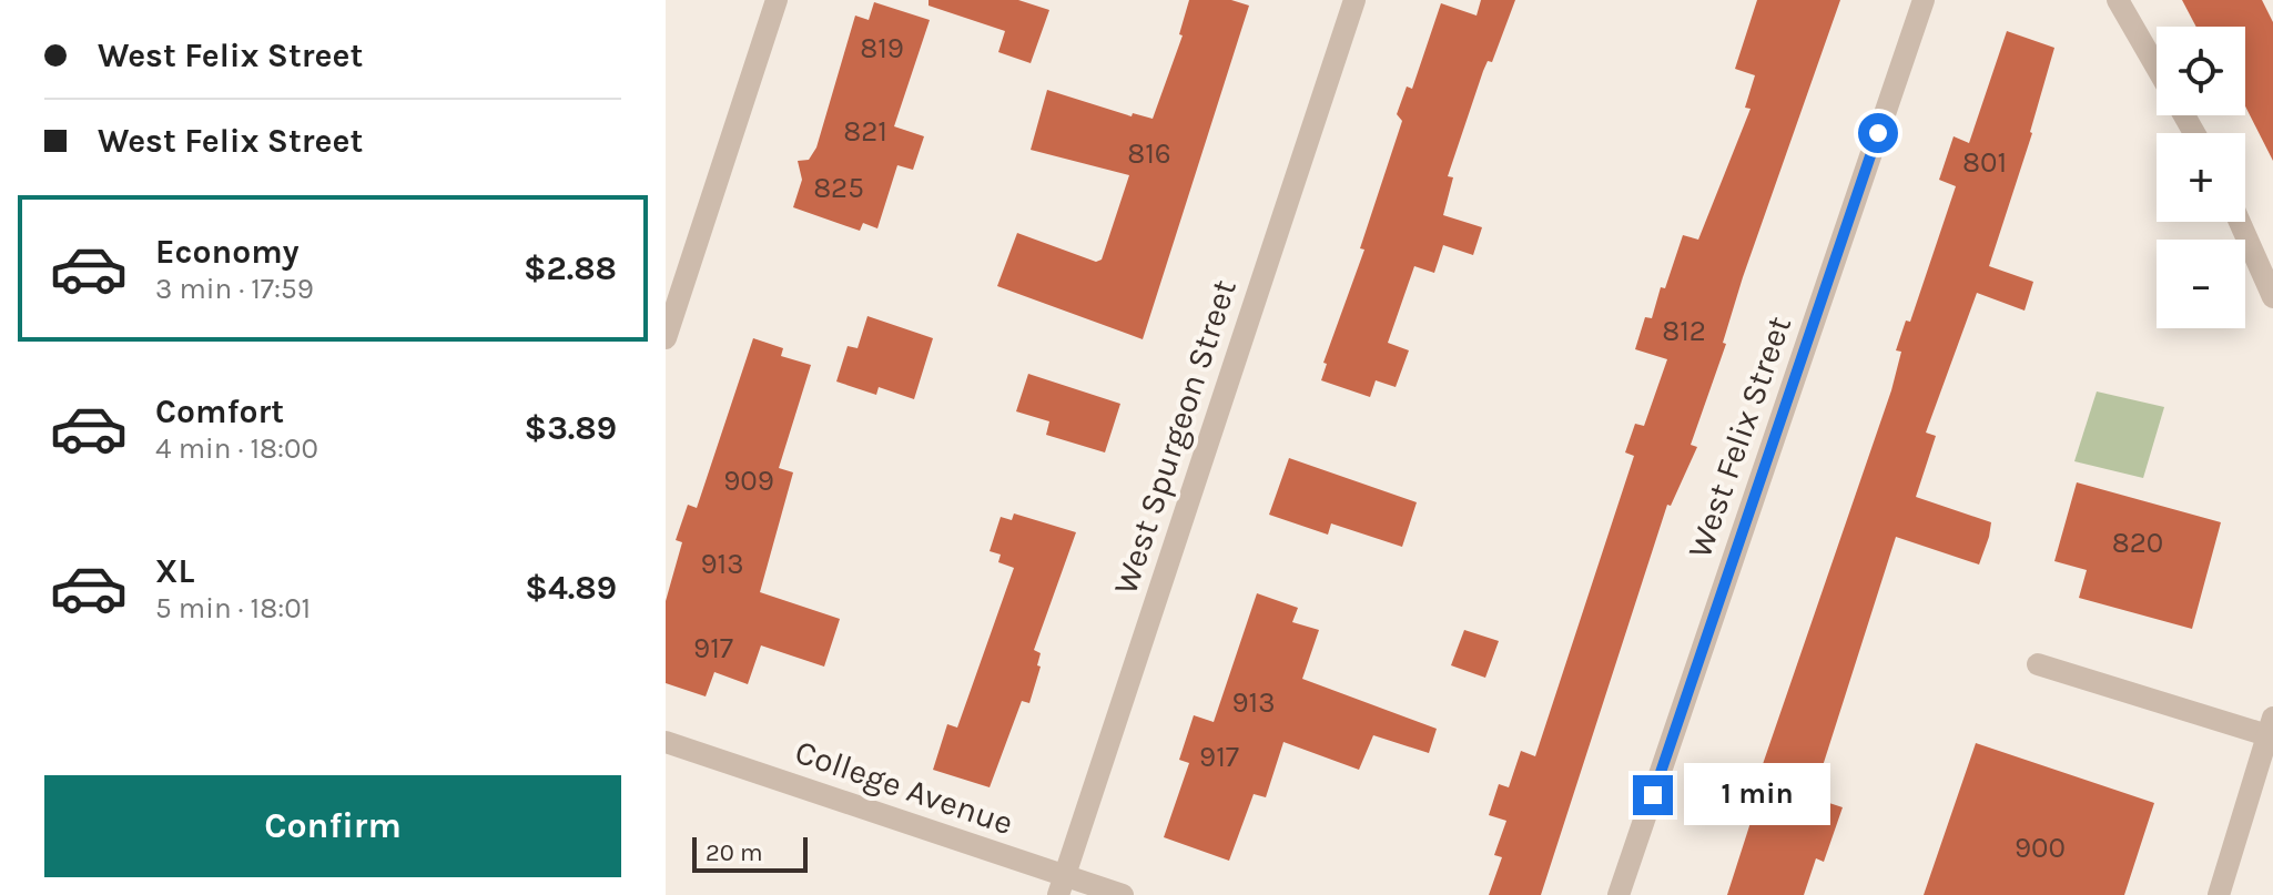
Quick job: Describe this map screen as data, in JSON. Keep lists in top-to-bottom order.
{
  "streets": {
    "street": ["West Spurgeon Street", "West Felix Street", "College Avenue"]
  },
  "crossings": [
    ["West Spurgeon Street", "College Avenue"]
  ],
  "house_numbers": [
    "819",
    "821",
    "816",
    "801",
    "825",
    "812",
    "909",
    "820",
    "913",
    "917",
    "913",
    "917",
    "900"
  ],
  "scale_bar": "20 m",
  "page": {
    "banner": ["West Felix Street", "West Felix Street"],
    "map_buttons": ["+", "−"],
    "list": [
      {
        "name": "Economy",
        "note": "3 min · 17:59",
        "value": "$2.88"
      },
      {
        "name": "Comfort",
        "note": "4 min · 18:00",
        "value": "$3.89"
      },
      {
        "name": "XL",
        "note": "5 min · 18:01",
        "value": "$4.89"
      }
    ],
    "buttons": "Confirm",
    "bubble": "1 min",
    "scale": "20 m"
  }
}
